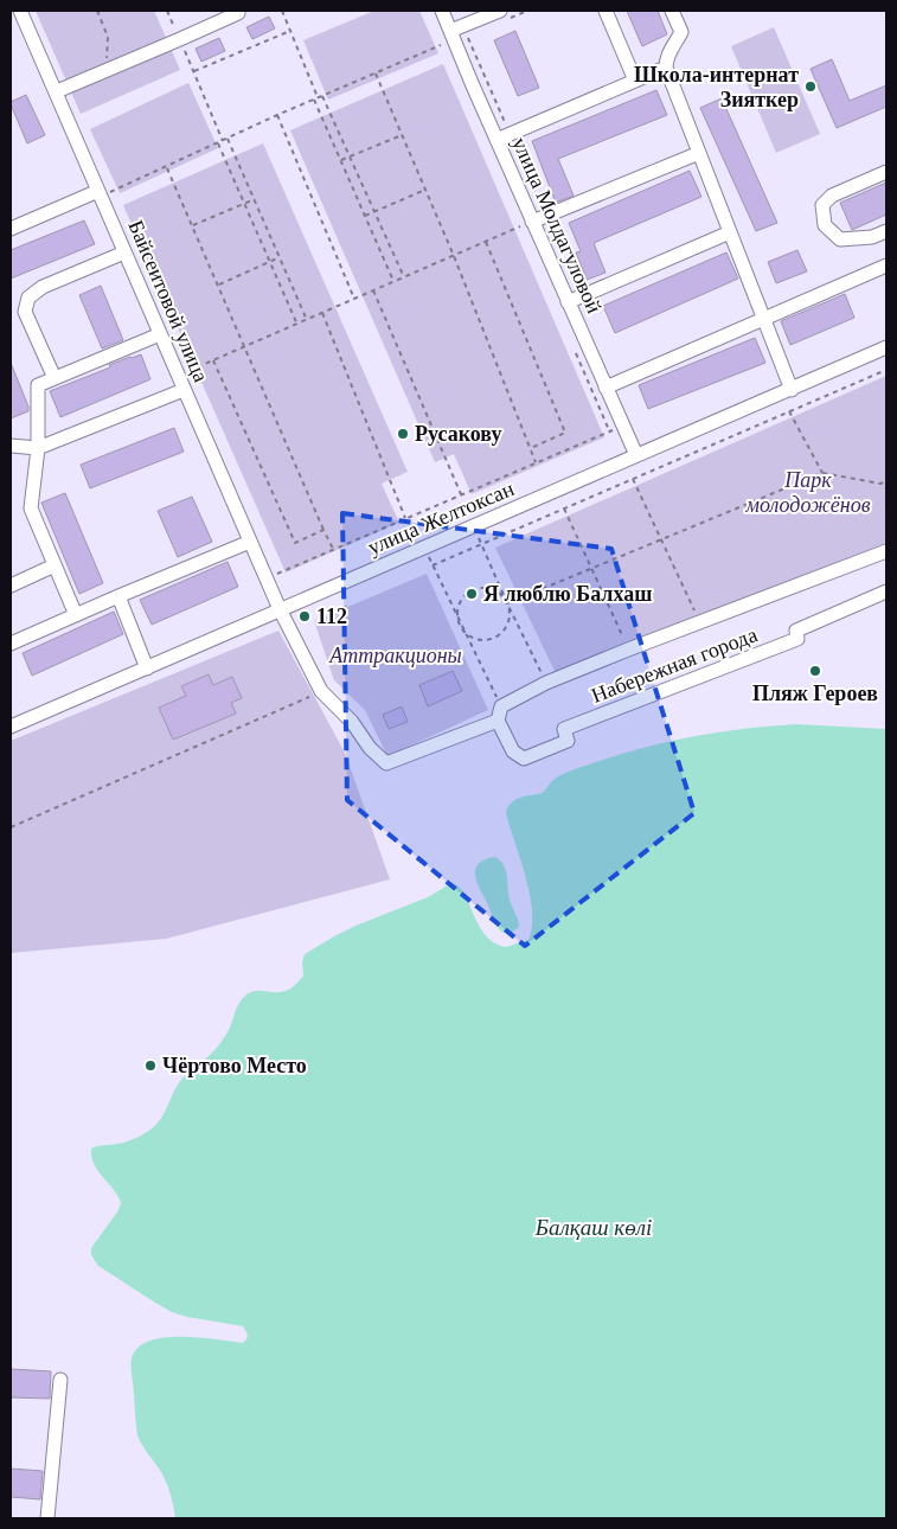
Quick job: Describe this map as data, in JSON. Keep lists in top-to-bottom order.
{
  "streets": {
    "street": [
      "улица Молдагуловой",
      "Байсеитовой улица",
      "улица Желтоксан",
      "Набережная города"
    ]
  },
  "crossings": [
    ["улица Молдагуловой", "улица Желтоксан"],
    ["Байсеитовой улица", "улица Желтоксан"],
    ["Байсеитовой улица", "Набережная города"]
  ],
  "water": ["Балқаш көлі"],
  "parks": ["Парк молодожёнов", "Аттракционы"],
  "places": [
    "Школа-интернат Зияткер",
    "Русакову",
    "Я люблю Балхаш",
    "112",
    "Пляж Героев",
    "Чёртово Место"
  ]
}
